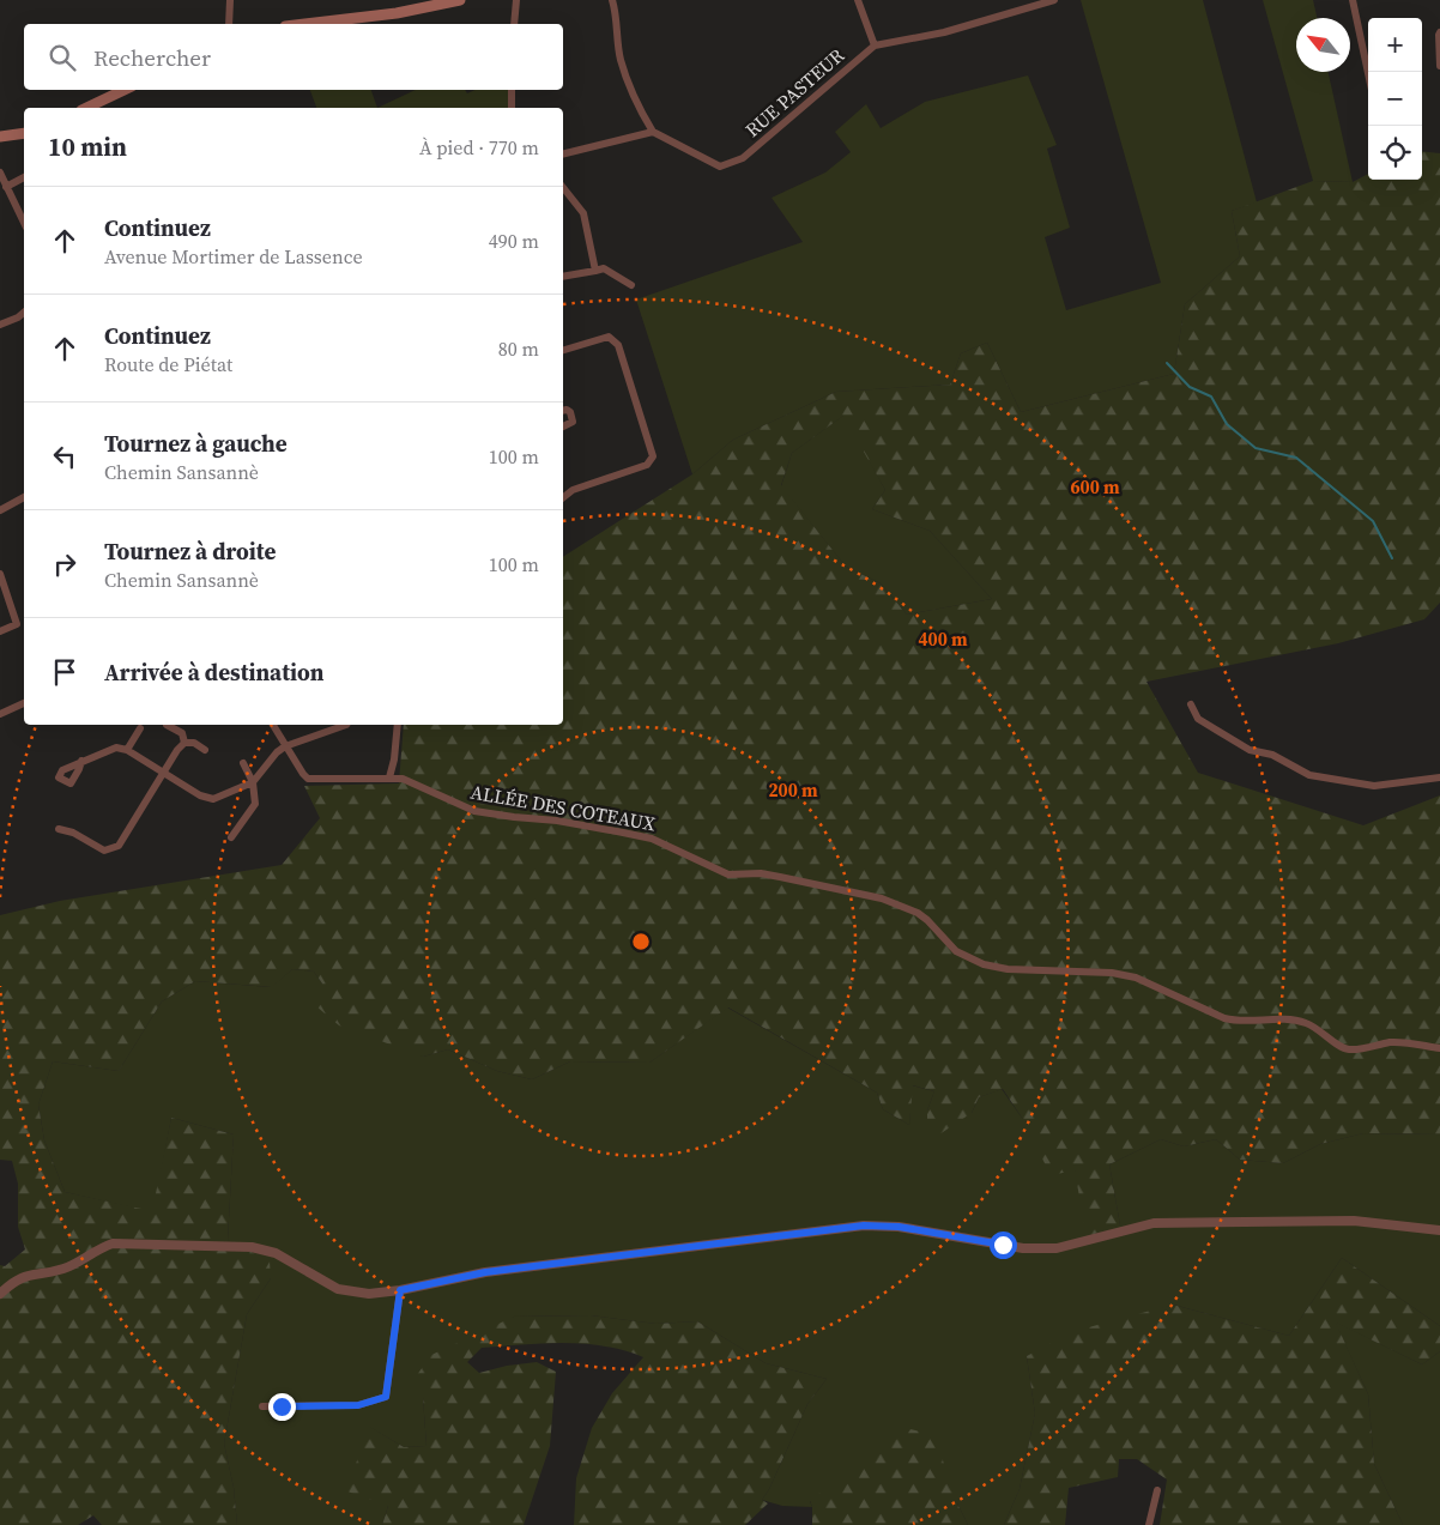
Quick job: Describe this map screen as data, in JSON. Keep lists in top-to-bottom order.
{
  "streets": {
    "street": ["RUE PASTEUR", "ALLÉE DES COTEAUX"]
  },
  "north": "top left",
  "page": {
    "map_buttons": ["+", "−"],
    "search": "Rechercher",
    "heading": ["10 min", "À pied · 770 m"],
    "list": [
      ["Continuez", "Avenue Mortimer de Lassence", "490 m"],
      ["Continuez", "Route de Piétat", "80 m"],
      ["Tournez à gauche", "Chemin Sansannè", "100 m"],
      ["Tournez à droite", "Chemin Sansannè", "100 m"],
      "Arrivée à destination"
    ]
  },
  "rings": ["600 m", "400 m", "200 m"]
}
